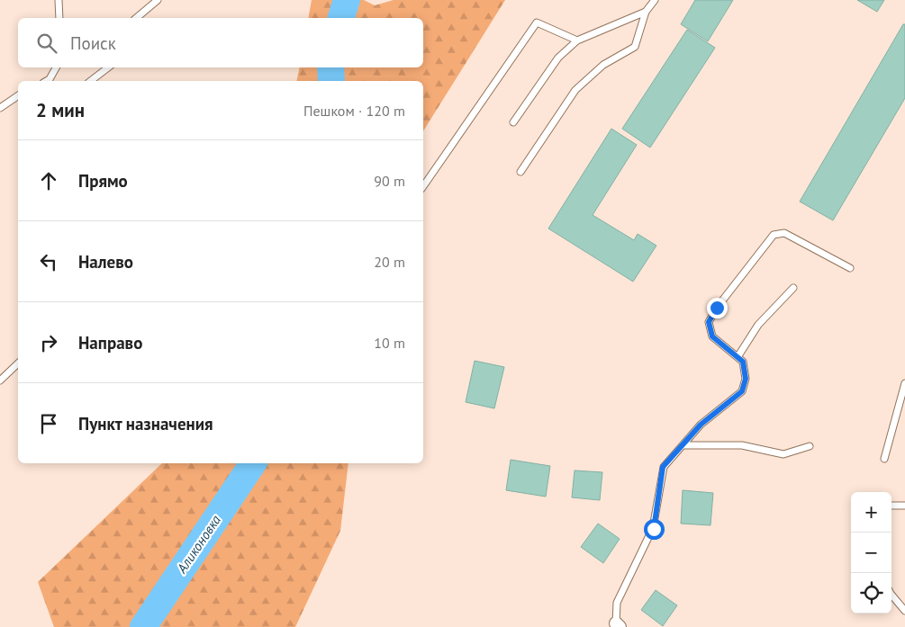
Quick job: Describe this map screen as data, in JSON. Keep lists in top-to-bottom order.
{
  "water": ["Аликоновка"],
  "page": {
    "search": "Поиск",
    "heading": ["2 мин", "Пешком · 120 m"],
    "list": [
      ["Прямо", "90 m"],
      ["Налево", "20 m"],
      ["Направо", "10 m"],
      "Пункт назначения"
    ],
    "map_buttons": ["+", "−"]
  }
}
